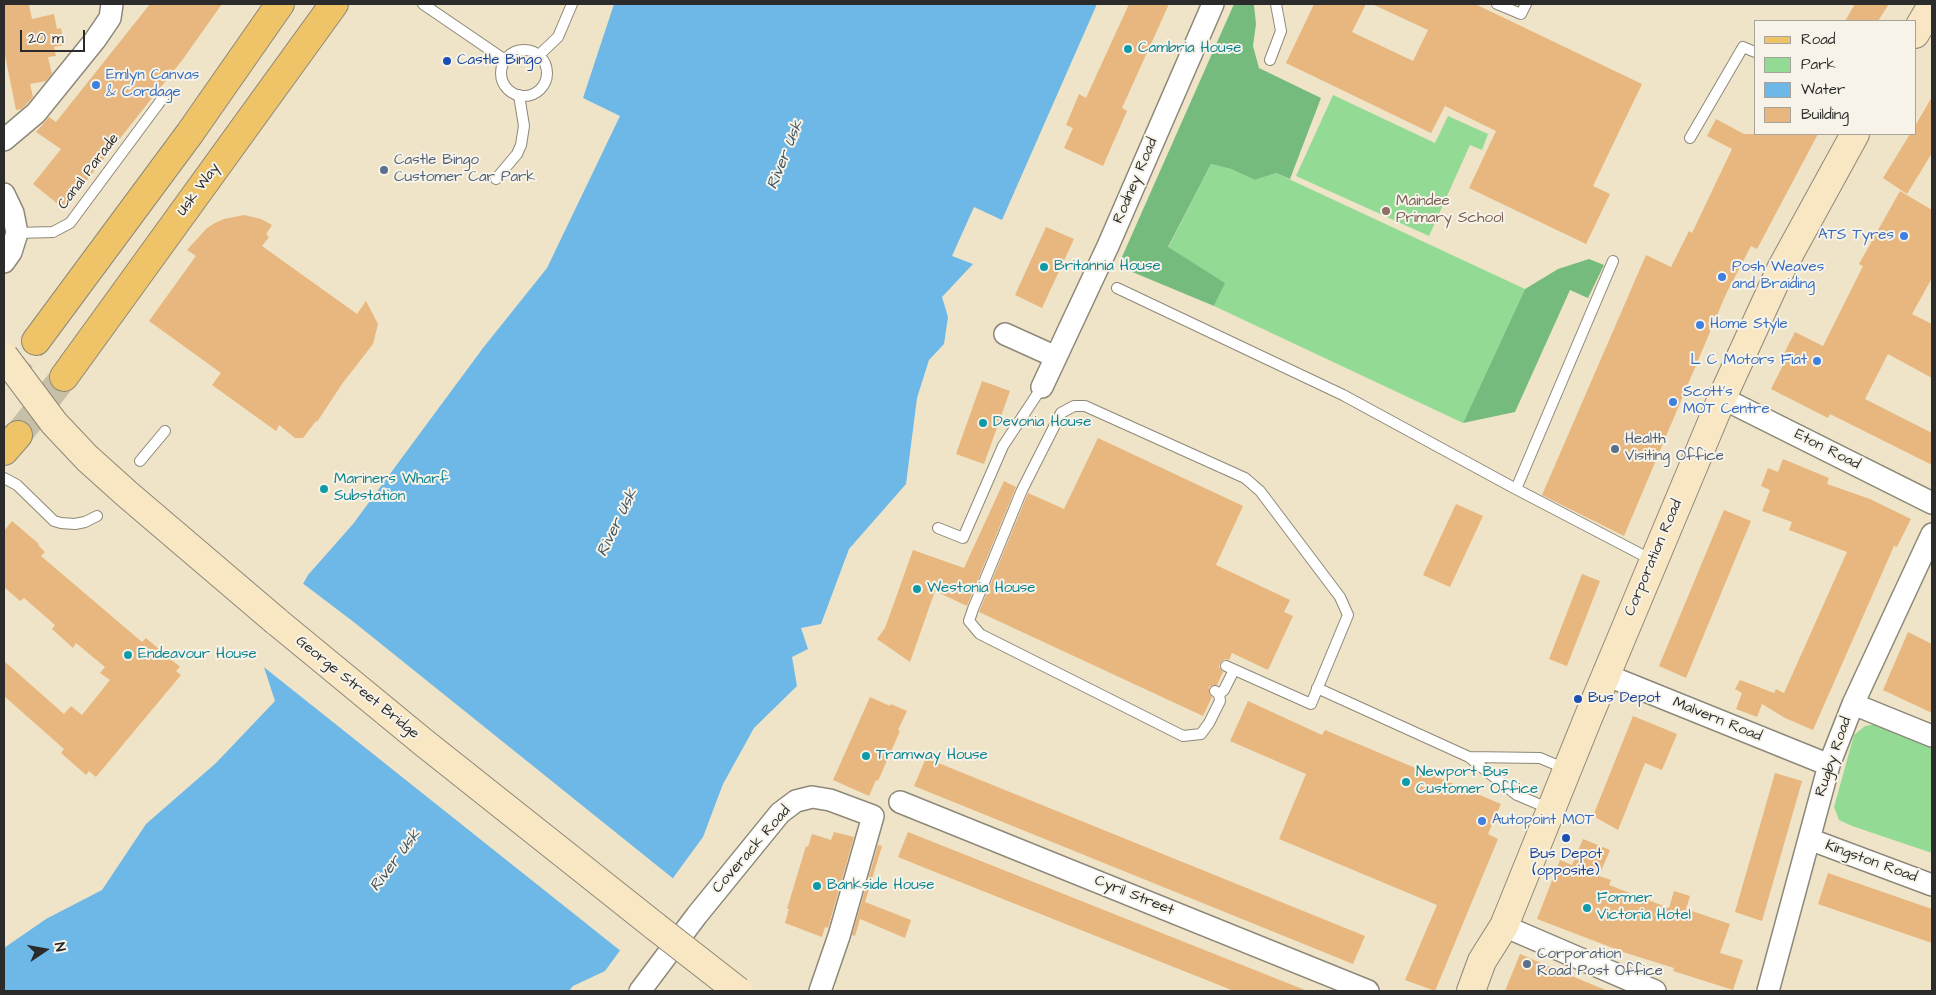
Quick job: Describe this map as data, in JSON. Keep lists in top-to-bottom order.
{
  "streets": {
    "main road": ["Usk Way"],
    "street": [
      "Rodney Road",
      "Eton Road",
      "Corporation Road",
      "George Street Bridge",
      "Malvern Road",
      "Rugby Road",
      "Coverack Road",
      "Kingston Road",
      "Cyril Street"
    ],
    "lane": ["Canal Parade"]
  },
  "crossings": [
    ["Eton Road", "Corporation Road"],
    ["Corporation Road", "Malvern Road"],
    ["Malvern Road", "Rugby Road"],
    ["Rugby Road", "Kingston Road"]
  ],
  "water": ["River Usk"],
  "places": [
    "Cambria House",
    "Castle Bingo",
    "Emlyn Canvas & Cordage",
    "Castle Bingo Customer Car Park",
    "Maindee Primary School",
    "ATS Tyres",
    "Britannia House",
    "Posh Weaves and Braiding",
    "Home Style",
    "L C Motors Fiat",
    "Scott's MOT Centre",
    "Devonia House",
    "Health Visiting Office",
    "Mariners Wharf Substation",
    "Westonia House",
    "Endeavour House",
    "Bus Depot",
    "Tramway House",
    "Newport Bus Customer Office",
    "Autopoint MOT",
    "Bus Depot (opposite)",
    "Bankside House",
    "Former Victoria Hotel",
    "Corporation Road Post Office"
  ],
  "legend": [
    "Road",
    "Park",
    "Water",
    "Building"
  ],
  "scale_bar": "20 m",
  "north": "right"
}
